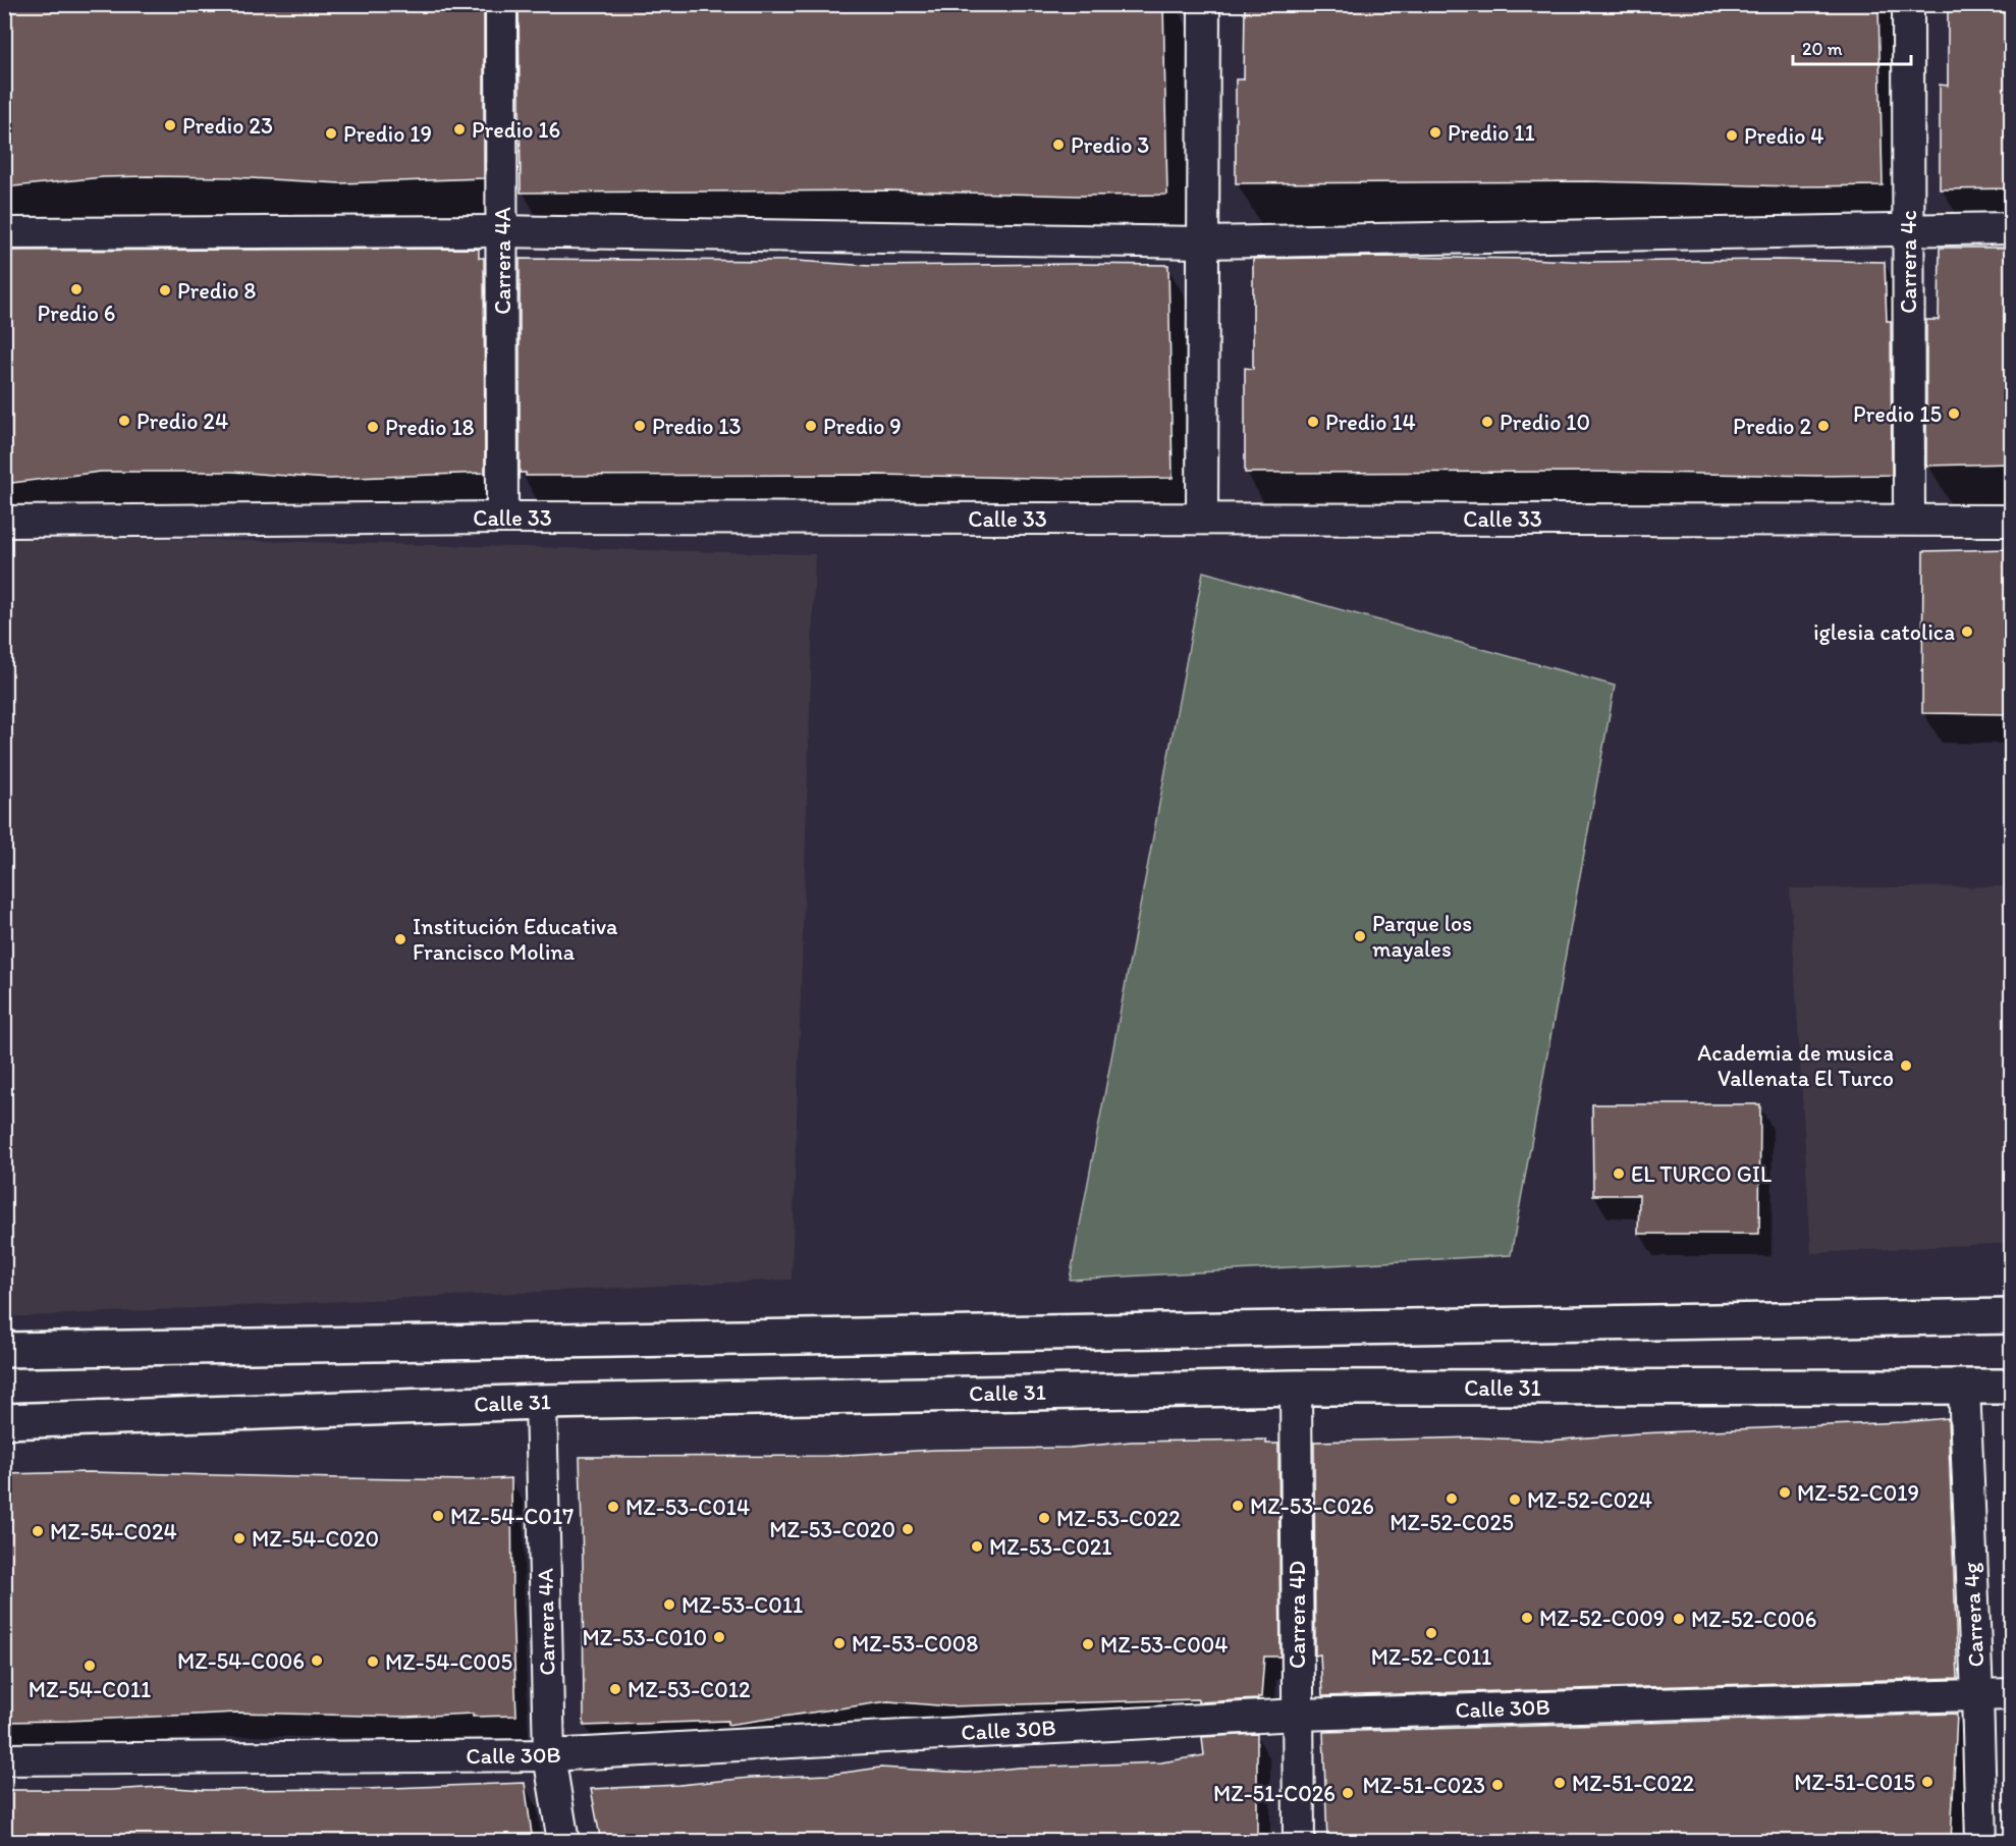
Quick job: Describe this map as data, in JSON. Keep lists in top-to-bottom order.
{
  "streets": {
    "street": [
      "Carrera 4A",
      "Carrera 4c",
      "Calle 33",
      "Calle 31",
      "Carrera 4D",
      "Carrera 4g",
      "Calle 30B"
    ]
  },
  "crossings": [
    ["Carrera 4A", "Calle 33"],
    ["Carrera 4A", "Calle 31"],
    ["Carrera 4A", "Calle 30B"],
    ["Carrera 4c", "Calle 33"],
    ["Calle 31", "Carrera 4D"],
    ["Calle 31", "Carrera 4g"],
    ["Carrera 4D", "Calle 30B"],
    ["Carrera 4g", "Calle 30B"]
  ],
  "places": [
    "Predio 23",
    "Predio 16",
    "Predio 11",
    "Predio 19",
    "Predio 4",
    "Predio 3",
    "Predio 6",
    "Predio 8",
    "Predio 15",
    "Predio 24",
    "Predio 14",
    "Predio 10",
    "Predio 13",
    "Predio 9",
    "Predio 2",
    "Predio 18",
    "iglesia catolica",
    "Parque los mayales",
    "Institución Educativa Francisco Molina",
    "Academia de musica Vallenata El Turco",
    "EL TURCO GIL",
    "MZ-52-C019",
    "MZ-52-C025",
    "MZ-52-C024",
    "MZ-53-C026",
    "MZ-53-C014",
    "MZ-54-C017",
    "MZ-53-C022",
    "MZ-53-C020",
    "MZ-54-C024",
    "MZ-54-C020",
    "MZ-53-C021",
    "MZ-53-C011",
    "MZ-52-C009",
    "MZ-52-C006",
    "MZ-52-C011",
    "MZ-53-C010",
    "MZ-53-C008",
    "MZ-53-C004",
    "MZ-54-C006",
    "MZ-54-C005",
    "MZ-54-C011",
    "MZ-53-C012",
    "MZ-51-C015",
    "MZ-51-C022",
    "MZ-51-C023",
    "MZ-51-C026"
  ],
  "scale_bar": "20 m"
}
